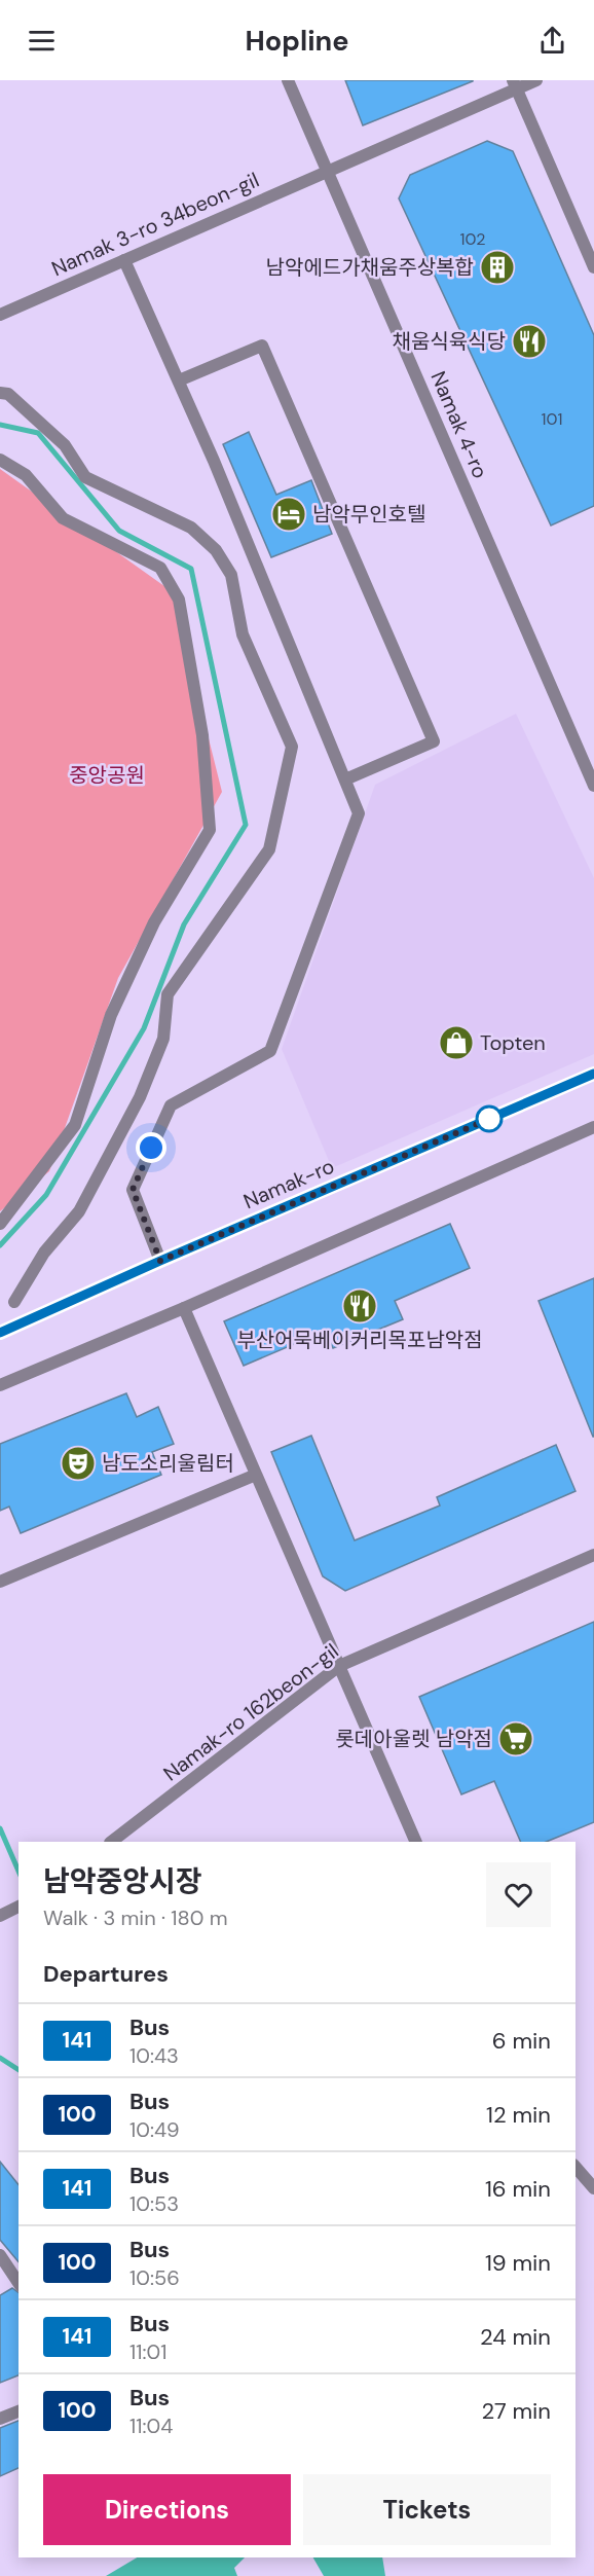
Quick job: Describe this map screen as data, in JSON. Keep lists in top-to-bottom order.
{
  "streets": {
    "street": [
      "Namak 3-ro 34beon-gil",
      "Namak 4-ro",
      "Namak-ro",
      "Namak-ro 162beon-gil"
    ]
  },
  "crossings": [
    ["Namak 3-ro 34beon-gil", "Namak 4-ro"]
  ],
  "parks": ["중앙공원"],
  "places": {
    "building": ["남악에드가채움주상복합"],
    "restaurant": ["채움식육식당", "부산어묵베이커리목포남악점"],
    "hotel": ["남악무인호텔"],
    "shop": ["Topten"],
    "theatre": ["남도소리울림터"],
    "supermarket": ["롯데아울렛 남악점"]
  },
  "lines": ["bus line 141"],
  "house_numbers": ["102", "101"],
  "page": {
    "header": "Hopline",
    "heading": [
      ["남악중앙시장", "Walk · 3 min · 180 m"],
      "Departures"
    ],
    "list": [
      {
        "mark": "141",
        "name": "Bus",
        "note": "10:43",
        "value": "6 min"
      },
      {
        "mark": "100",
        "name": "Bus",
        "note": "10:49",
        "value": "12 min"
      },
      {
        "mark": "141",
        "name": "Bus",
        "note": "10:53",
        "value": "16 min"
      },
      {
        "mark": "100",
        "name": "Bus",
        "note": "10:56",
        "value": "19 min"
      },
      {
        "mark": "141",
        "name": "Bus",
        "note": "11:01",
        "value": "24 min"
      },
      {
        "mark": "100",
        "name": "Bus",
        "note": "11:04",
        "value": "27 min"
      }
    ],
    "buttons": ["Directions", "Tickets"]
  }
}
